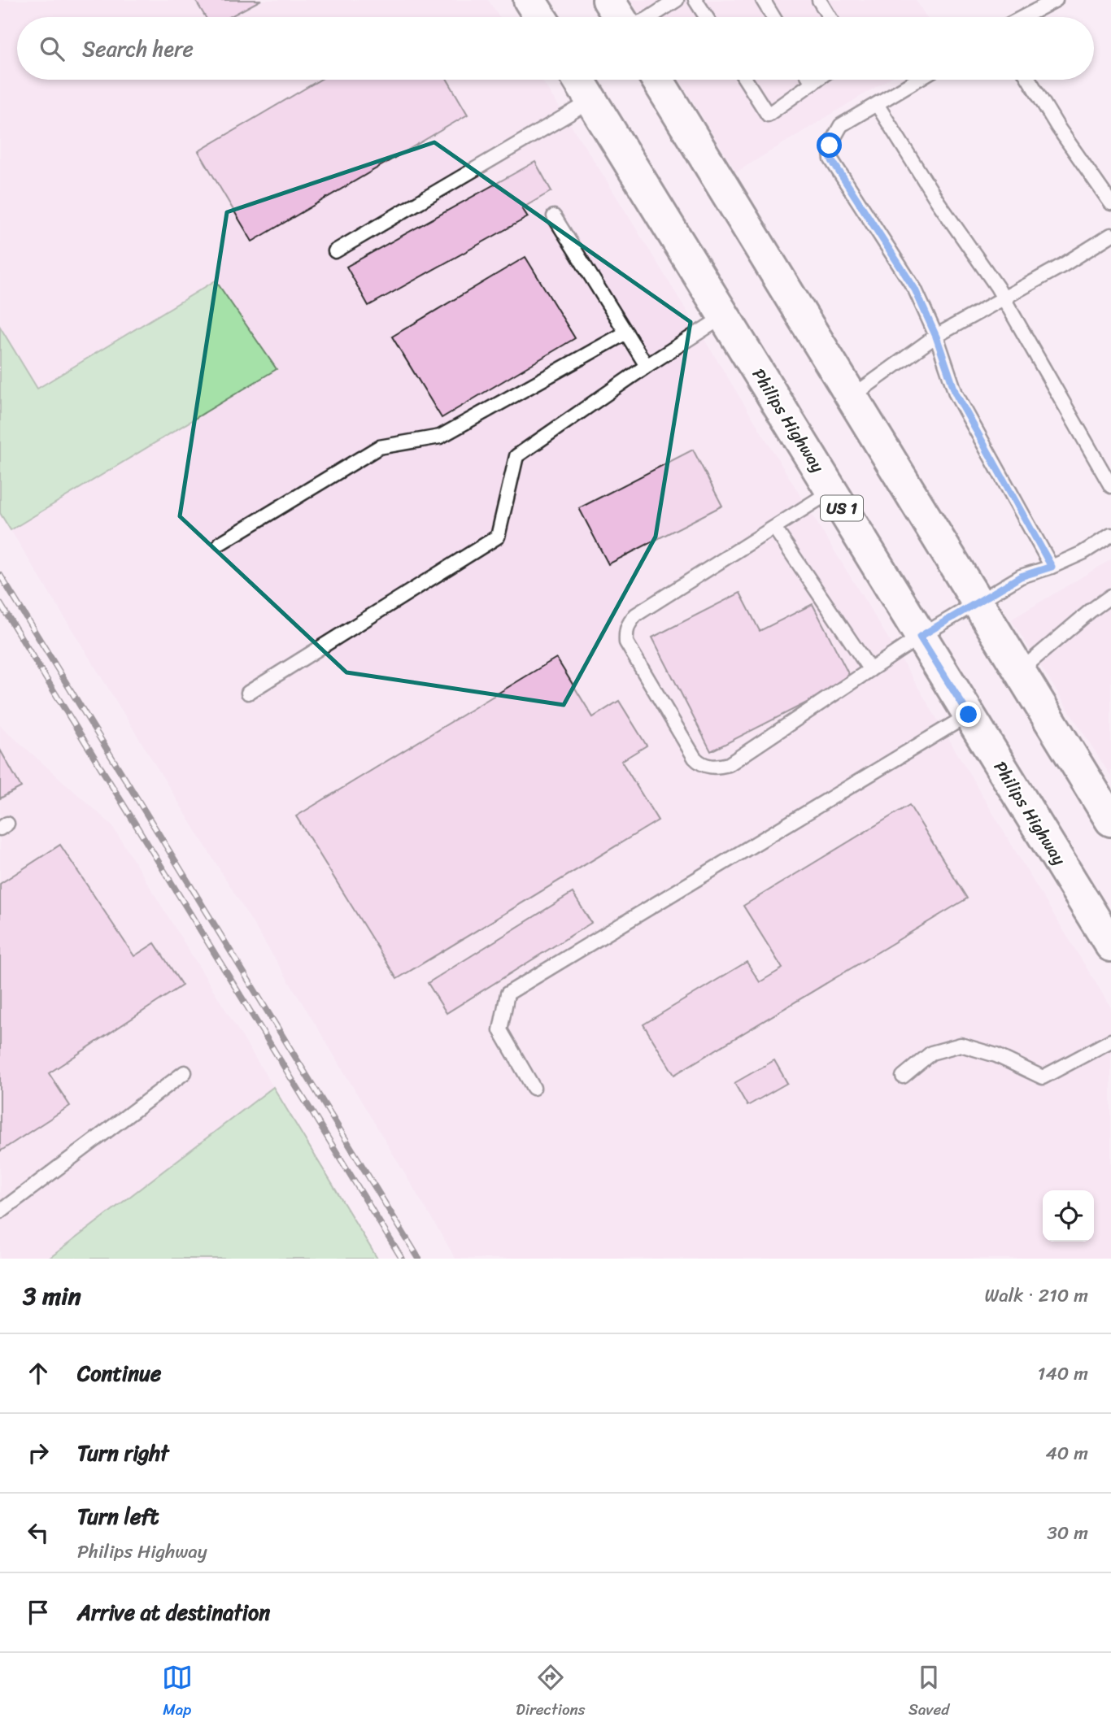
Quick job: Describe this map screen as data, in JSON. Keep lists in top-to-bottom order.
{
  "streets": {
    "main road": ["Philips Highway", "US 1"]
  },
  "page": {
    "search": "Search here",
    "heading": ["3 min", "Walk · 210 m"],
    "list": [
      ["Continue", "140 m"],
      ["Turn right", "40 m"],
      ["Turn left", "Philips Highway", "30 m"],
      "Arrive at destination"
    ],
    "nav": ["Map", "Directions", "Saved"]
  }
}
